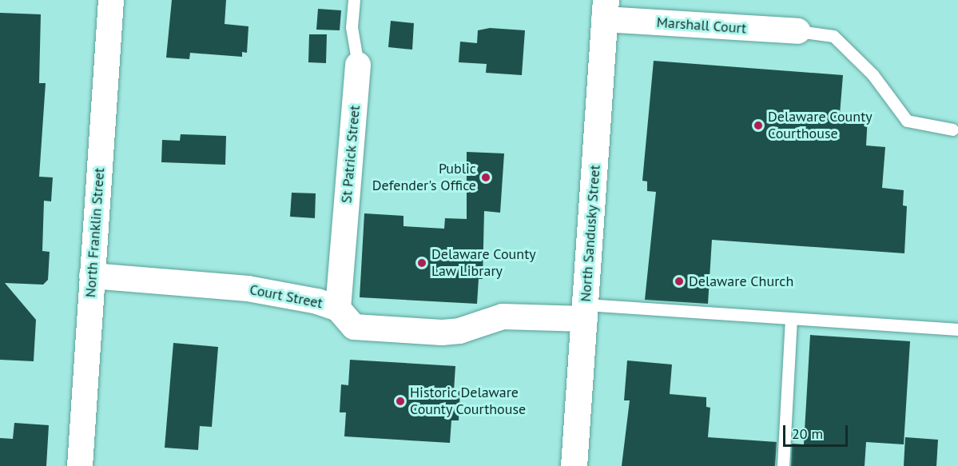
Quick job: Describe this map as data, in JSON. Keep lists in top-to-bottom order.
{
  "streets": {
    "street": [
      "Marshall Court",
      "St Patrick Street",
      "North Franklin Street",
      "North Sandusky Street",
      "Court Street"
    ]
  },
  "crossings": [
    ["Marshall Court", "North Sandusky Street"],
    ["St Patrick Street", "Court Street"],
    ["North Franklin Street", "Court Street"],
    ["North Sandusky Street", "Court Street"]
  ],
  "places": [
    "Delaware County Courthouse",
    "Public Defender's Office",
    "Delaware County Law Library",
    "Delaware Church",
    "Historic Delaware County Courthouse"
  ],
  "scale_bar": "20 m"
}
